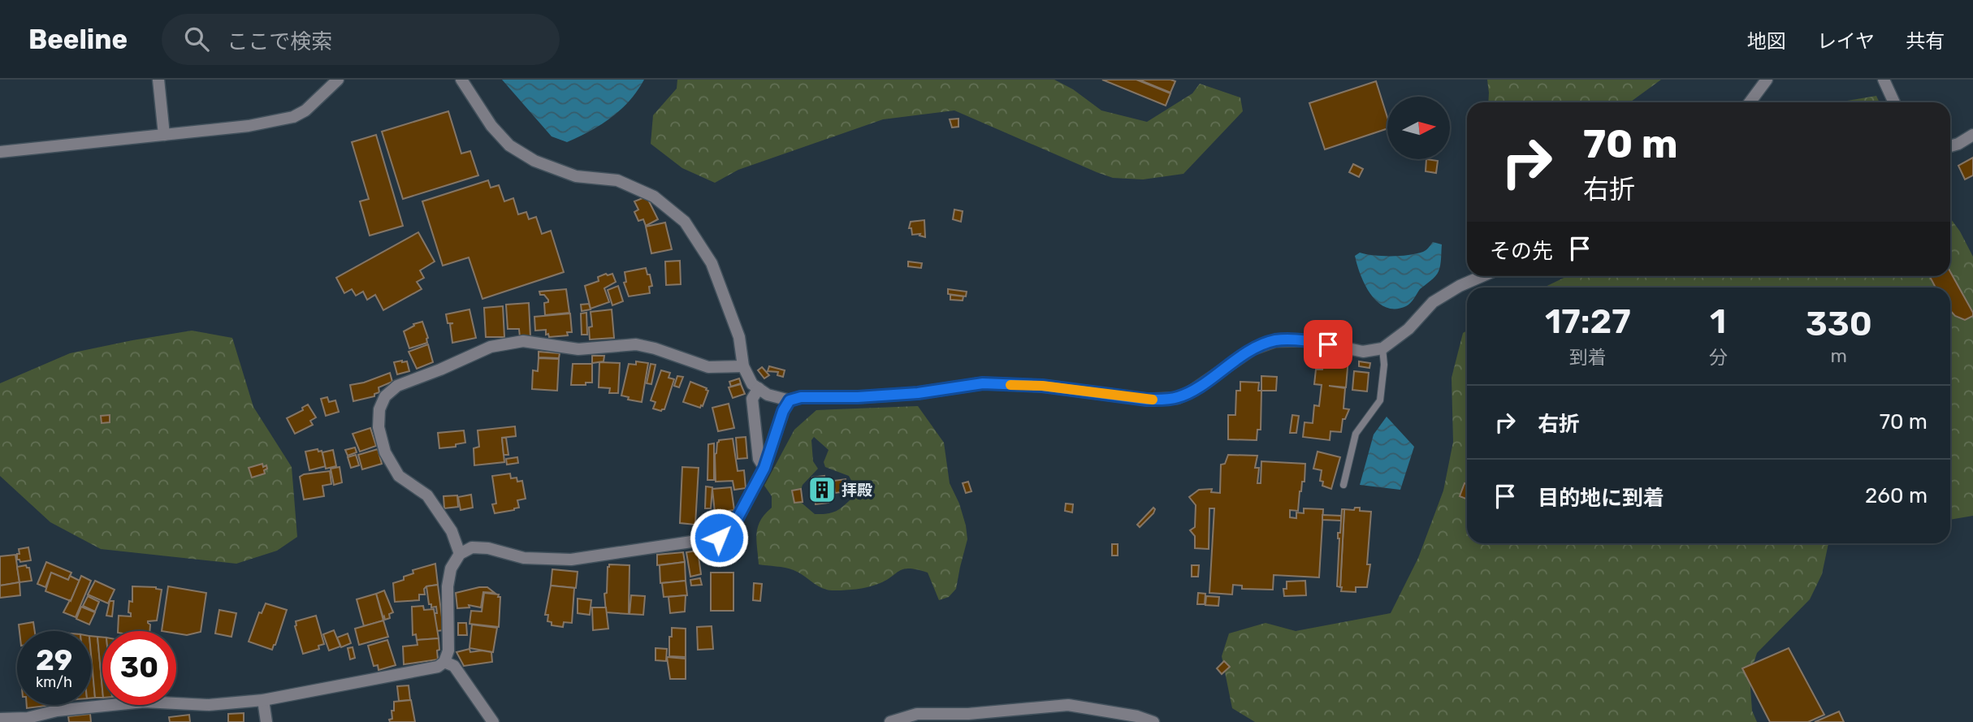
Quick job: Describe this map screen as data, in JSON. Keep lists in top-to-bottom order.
{
  "places": {
    "building": ["拝殿"]
  },
  "north": "right",
  "page": {
    "header": "Beeline",
    "search": "ここで検索",
    "nav": ["地図", "レイヤ", "共有"],
    "turn": ["70 m", "右折"],
    "then": "その先",
    "eta": [
      "17:27",
      "到着",
      "1",
      "分",
      "330",
      "m"
    ],
    "list": [
      {
        "name": "右折",
        "value": "70 m"
      },
      {
        "name": "目的地に到着",
        "value": "260 m"
      }
    ],
    "speed": "29 km/h",
    "limit": "30"
  }
}
